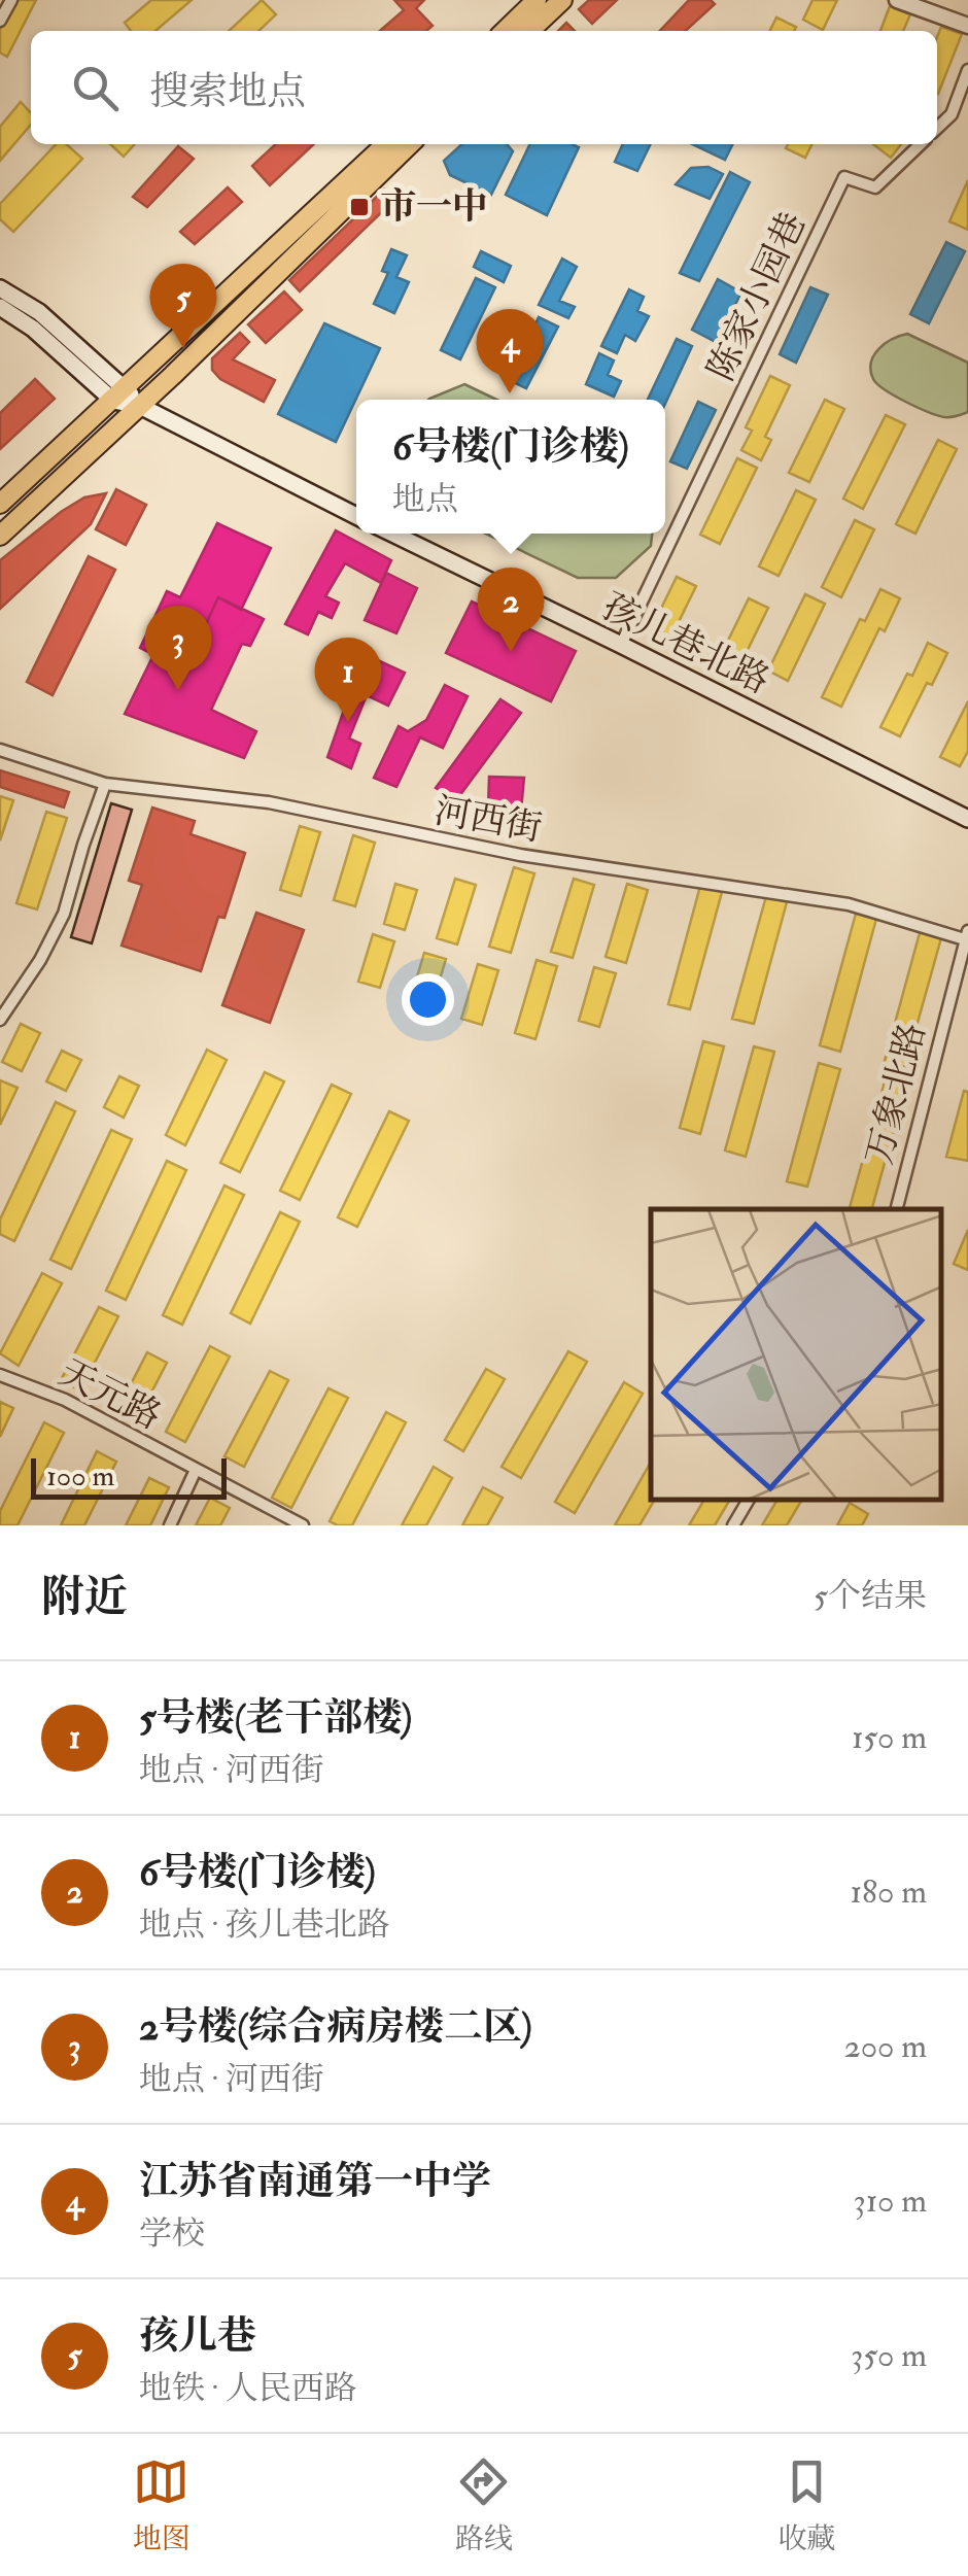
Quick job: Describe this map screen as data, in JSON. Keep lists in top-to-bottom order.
{
  "streets": {
    "main road": ["孩儿巷北路"],
    "street": [
      "陈家小园巷",
      "河西街",
      "万象北路",
      "天元路"
    ]
  },
  "crossings": [
    ["陈家小园巷", "孩儿巷北路"],
    ["河西街", "万象北路"]
  ],
  "places": {
    "transit": ["市一中"]
  },
  "scale_bar": "100 m",
  "page": {
    "search": "搜索地点",
    "pins": [
      "5",
      "4",
      "2",
      "3",
      "1"
    ],
    "popup": ["6号楼(门诊楼)", "地点"],
    "scale": "100 m",
    "heading": ["附近", "5个结果"],
    "list": [
      {
        "mark": "1",
        "name": "5号楼(老干部楼)",
        "note": "地点 · 河西街",
        "value": "150 m"
      },
      {
        "mark": "2",
        "name": "6号楼(门诊楼)",
        "note": "地点 · 孩儿巷北路",
        "value": "180 m"
      },
      {
        "mark": "3",
        "name": "2号楼(综合病房楼二区)",
        "note": "地点 · 河西街",
        "value": "200 m"
      },
      {
        "mark": "4",
        "name": "江苏省南通第一中学",
        "note": "学校",
        "value": "310 m"
      },
      {
        "mark": "5",
        "name": "孩儿巷",
        "note": "地铁 · 人民西路",
        "value": "350 m"
      }
    ],
    "nav": ["地图", "路线", "收藏"]
  }
}
